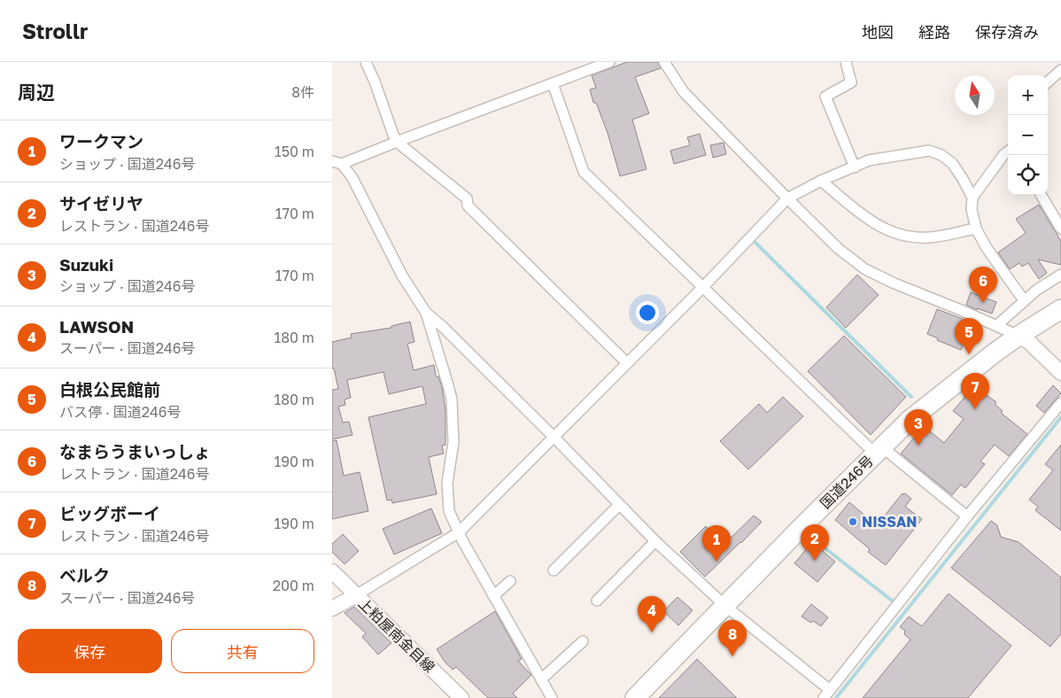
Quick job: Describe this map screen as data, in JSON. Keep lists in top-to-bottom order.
{
  "streets": {
    "highway": ["国道246号"],
    "main road": ["上粕屋南金目線"]
  },
  "places": ["NISSAN"],
  "north": "top",
  "page": {
    "header": "Strollr",
    "nav": ["地図", "経路", "保存済み"],
    "heading": ["周辺", "8件"],
    "map_buttons": ["+", "−"],
    "list": [
      {
        "mark": "1",
        "name": "ワークマン",
        "note": "ショップ · 国道246号",
        "value": "150 m"
      },
      {
        "mark": "2",
        "name": "サイゼリヤ",
        "note": "レストラン · 国道246号",
        "value": "170 m"
      },
      {
        "mark": "3",
        "name": "Suzuki",
        "note": "ショップ · 国道246号",
        "value": "170 m"
      },
      {
        "mark": "4",
        "name": "LAWSON",
        "note": "スーパー · 国道246号",
        "value": "180 m"
      },
      {
        "mark": "5",
        "name": "白根公民館前",
        "note": "バス停 · 国道246号",
        "value": "180 m"
      },
      {
        "mark": "6",
        "name": "なまらうまいっしょ",
        "note": "レストラン · 国道246号",
        "value": "190 m"
      },
      {
        "mark": "7",
        "name": "ビッグボーイ",
        "note": "レストラン · 国道246号",
        "value": "190 m"
      },
      {
        "mark": "8",
        "name": "ベルク",
        "note": "スーパー · 国道246号",
        "value": "200 m"
      }
    ],
    "pins": [
      "6",
      "5",
      "7",
      "3",
      "2",
      "1",
      "4",
      "8"
    ],
    "buttons": ["保存", "共有"]
  }
}
